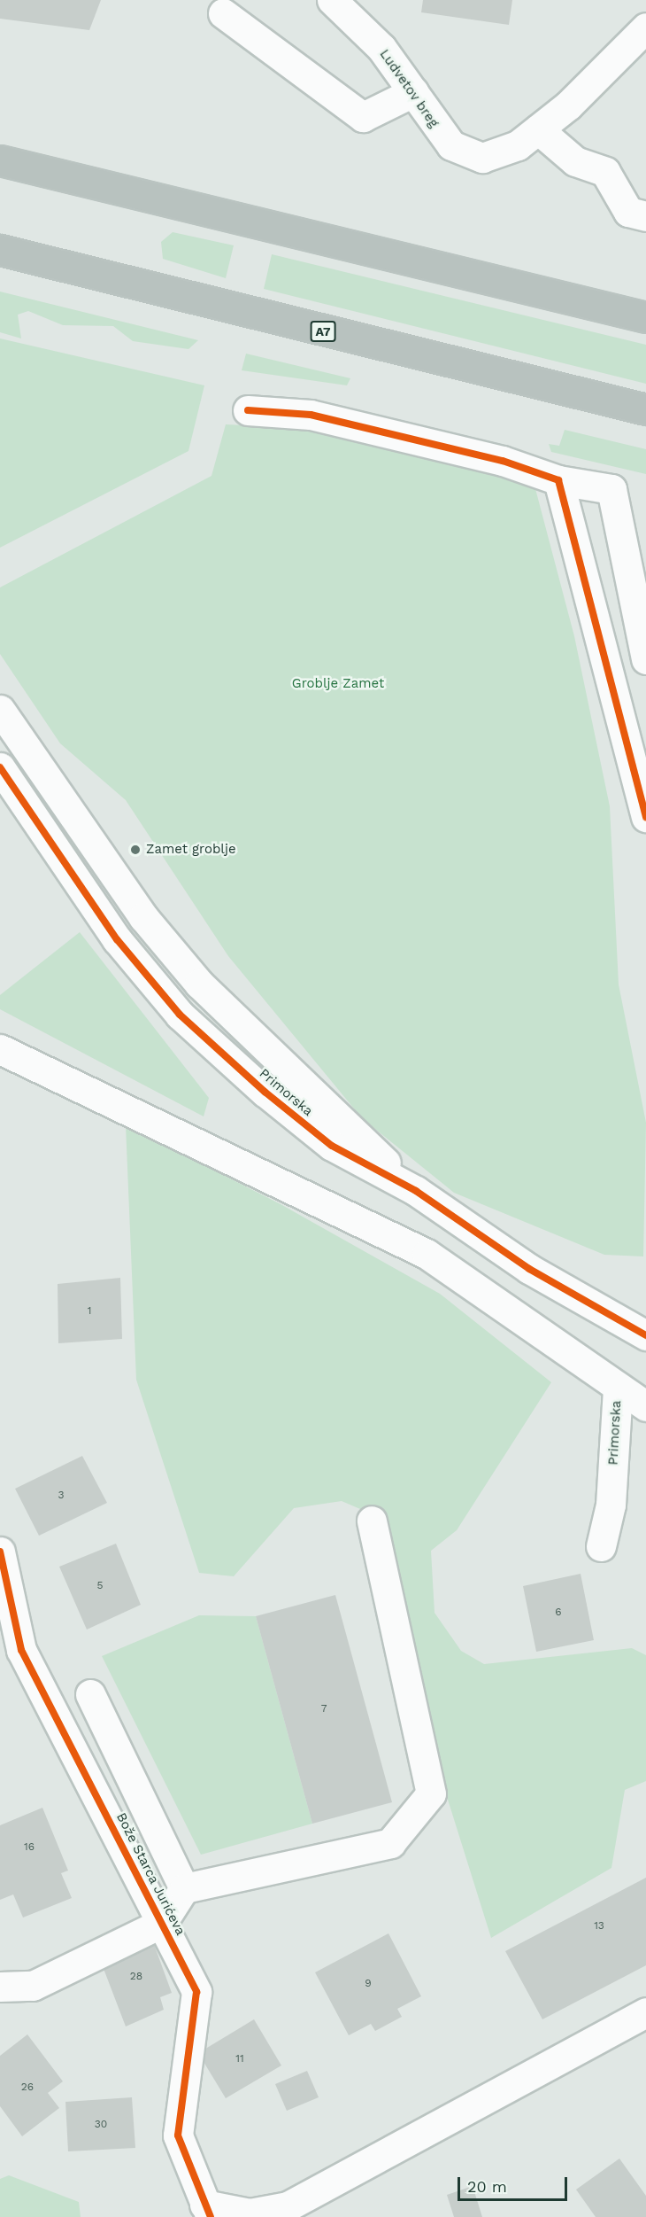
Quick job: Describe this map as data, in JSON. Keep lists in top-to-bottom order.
{
  "streets": {
    "highway": ["A7"],
    "street": ["Ludvetov breg", "Primorska", "Bože Starca Jurićeva"]
  },
  "parks": ["Groblje Zamet"],
  "places": ["Zamet groblje"],
  "house_numbers": [
    "1",
    "3",
    "5",
    "6",
    "7",
    "16",
    "13",
    "28",
    "9",
    "11",
    "26",
    "30"
  ],
  "scale_bar": "20 m"
}
